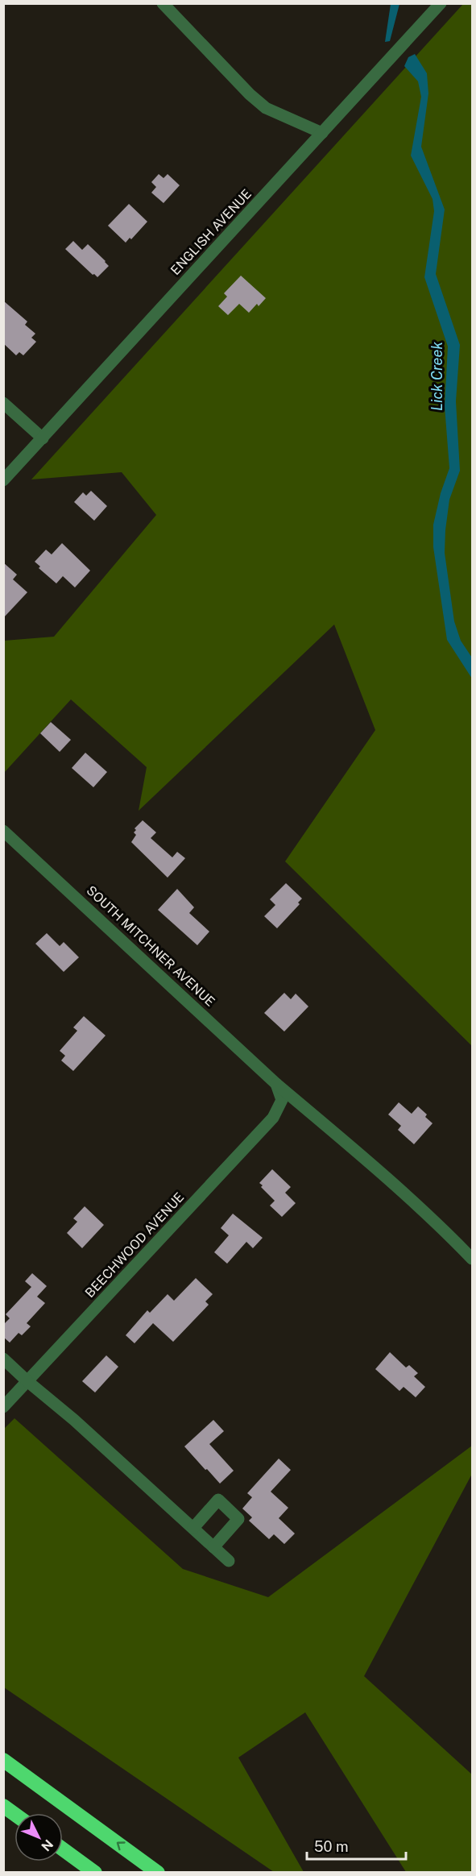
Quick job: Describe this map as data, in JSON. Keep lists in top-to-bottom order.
{
  "streets": {
    "street": ["ENGLISH AVENUE", "SOUTH MITCHNER AVENUE", "BEECHWOOD AVENUE"]
  },
  "crossings": [
    ["SOUTH MITCHNER AVENUE", "BEECHWOOD AVENUE"]
  ],
  "water": ["Lick Creek"],
  "scale_bar": "50 m",
  "north": "bottom right"
}
